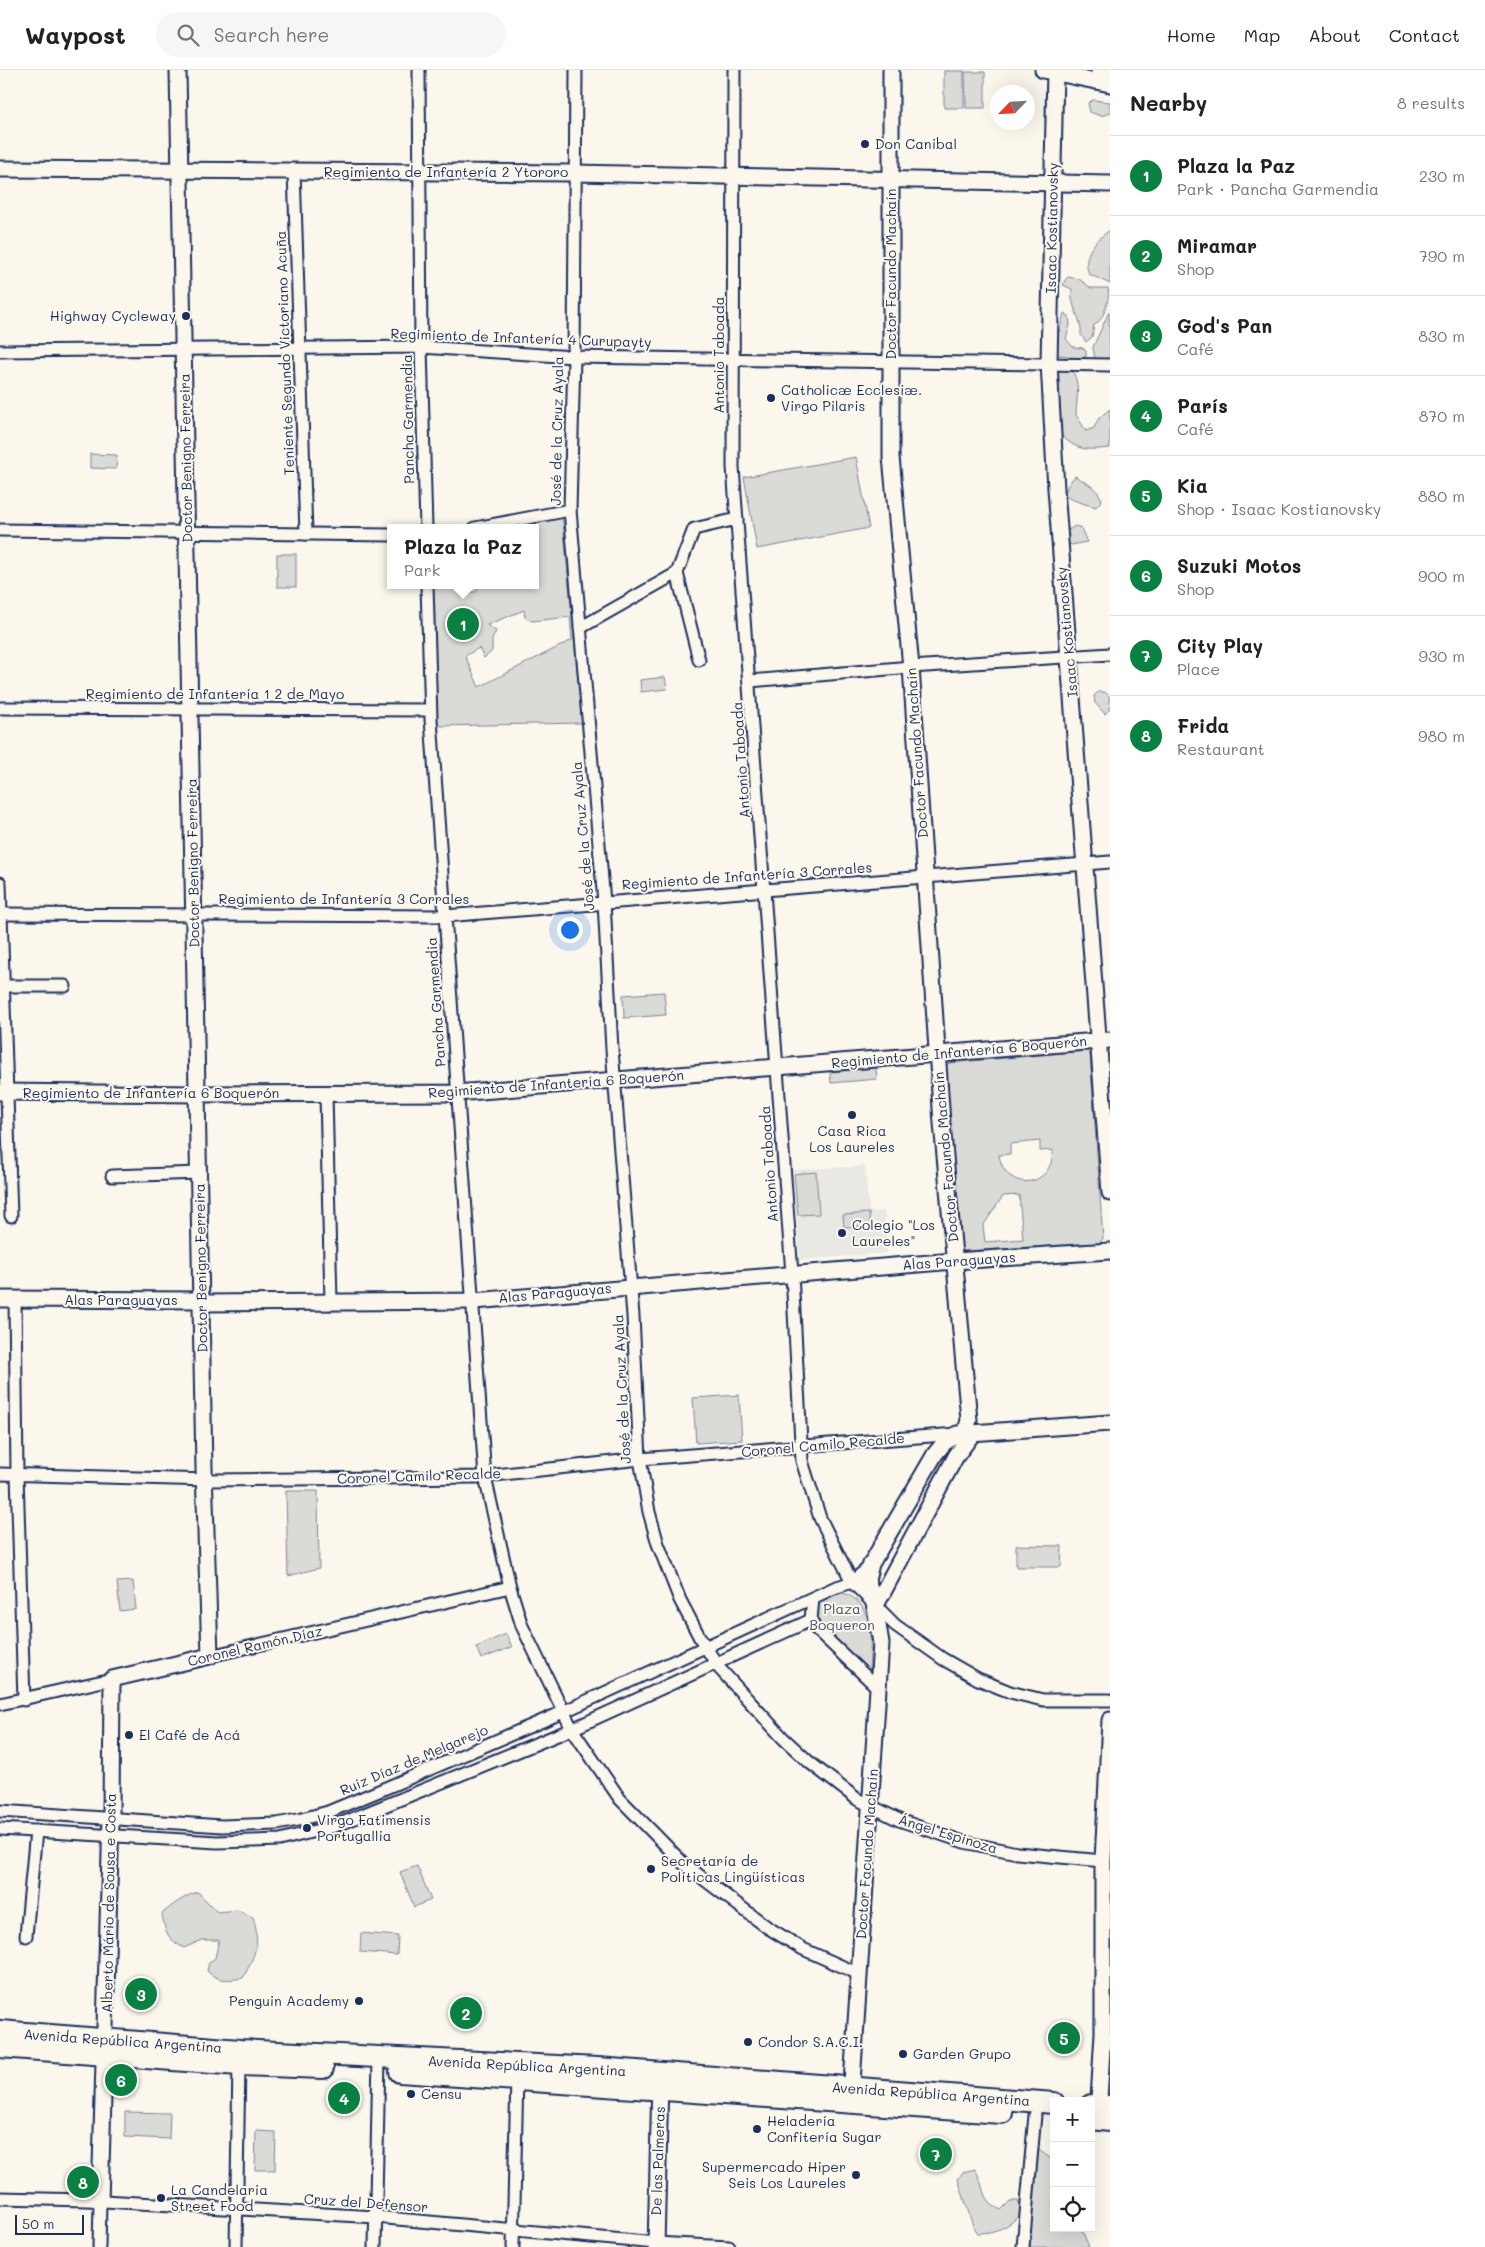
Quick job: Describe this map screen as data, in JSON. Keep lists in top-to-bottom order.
{
  "streets": {
    "highway": ["Avenida República Argentina"],
    "street": [
      "Regimiento de Infantería 2 Ytororo",
      "Isaac Kostianovsky",
      "Doctor Facundo Machaín",
      "Regimiento de Infantería 4 Curupayty",
      "Teniente Segundo Victoriano Acuña",
      "Antonio Taboada",
      "Pancha Garmendia",
      "José de la Cruz Ayala",
      "Doctor Benigno Ferreira",
      "Regimiento de Infantería 1 2 de Mayo",
      "Regimiento de Infantería 3 Corrales",
      "Regimiento de Infantería 6 Boquerón",
      "Alas Paraguayas",
      "Coronel Camilo Recalde",
      "Coronel Ramón Díaz",
      "Ruiz Díaz de Melgarejo",
      "Ángel Espinoza",
      "Alberto Mário de Sousa e Costa",
      "De las Palmeras",
      "Cruz del Defensor"
    ]
  },
  "crossings": [
    ["Regimiento de Infantería 2 Ytororo", "Isaac Kostianovsky"],
    ["Regimiento de Infantería 2 Ytororo", "Doctor Facundo Machaín"],
    ["Regimiento de Infantería 2 Ytororo", "Teniente Segundo Victoriano Acuña"],
    ["Regimiento de Infantería 2 Ytororo", "Antonio Taboada"],
    ["Regimiento de Infantería 2 Ytororo", "Pancha Garmendia"],
    ["Regimiento de Infantería 2 Ytororo", "José de la Cruz Ayala"],
    ["Regimiento de Infantería 2 Ytororo", "Doctor Benigno Ferreira"],
    ["Isaac Kostianovsky", "Regimiento de Infantería 4 Curupayty"],
    ["Isaac Kostianovsky", "Regimiento de Infantería 3 Corrales"],
    ["Isaac Kostianovsky", "Regimiento de Infantería 6 Boquerón"],
    ["Doctor Facundo Machaín", "Regimiento de Infantería 4 Curupayty"],
    ["Doctor Facundo Machaín", "Antonio Taboada"],
    ["Doctor Facundo Machaín", "Pancha Garmendia"],
    ["Doctor Facundo Machaín", "Regimiento de Infantería 3 Corrales"],
    ["Doctor Facundo Machaín", "Regimiento de Infantería 6 Boquerón"],
    ["Doctor Facundo Machaín", "Alas Paraguayas"],
    ["Doctor Facundo Machaín", "Coronel Camilo Recalde"],
    ["Doctor Facundo Machaín", "Ruiz Díaz de Melgarejo"],
    ["Doctor Facundo Machaín", "Ángel Espinoza"],
    ["Doctor Facundo Machaín", "Avenida República Argentina"],
    ["Regimiento de Infantería 4 Curupayty", "Teniente Segundo Victoriano Acuña"],
    ["Regimiento de Infantería 4 Curupayty", "Antonio Taboada"],
    ["Regimiento de Infantería 4 Curupayty", "Pancha Garmendia"],
    ["Regimiento de Infantería 4 Curupayty", "José de la Cruz Ayala"],
    ["Regimiento de Infantería 4 Curupayty", "Doctor Benigno Ferreira"],
    ["Antonio Taboada", "Regimiento de Infantería 3 Corrales"],
    ["Antonio Taboada", "Regimiento de Infantería 6 Boquerón"],
    ["Antonio Taboada", "Alas Paraguayas"],
    ["Antonio Taboada", "Coronel Camilo Recalde"],
    ["Antonio Taboada", "Ruiz Díaz de Melgarejo"],
    ["Pancha Garmendia", "Regimiento de Infantería 1 2 de Mayo"],
    ["Pancha Garmendia", "Regimiento de Infantería 3 Corrales"],
    ["Pancha Garmendia", "Regimiento de Infantería 6 Boquerón"],
    ["Pancha Garmendia", "Alas Paraguayas"],
    ["Pancha Garmendia", "Coronel Camilo Recalde"],
    ["Pancha Garmendia", "Coronel Ramón Díaz"],
    ["Pancha Garmendia", "Ruiz Díaz de Melgarejo"],
    ["José de la Cruz Ayala", "Regimiento de Infantería 3 Corrales"],
    ["José de la Cruz Ayala", "Regimiento de Infantería 6 Boquerón"],
    ["José de la Cruz Ayala", "Alas Paraguayas"],
    ["José de la Cruz Ayala", "Coronel Camilo Recalde"],
    ["José de la Cruz Ayala", "Ruiz Díaz de Melgarejo"],
    ["José de la Cruz Ayala", "Ángel Espinoza"],
    ["Doctor Benigno Ferreira", "Regimiento de Infantería 1 2 de Mayo"],
    ["Doctor Benigno Ferreira", "Regimiento de Infantería 3 Corrales"],
    ["Doctor Benigno Ferreira", "Regimiento de Infantería 6 Boquerón"],
    ["Doctor Benigno Ferreira", "Alas Paraguayas"],
    ["Doctor Benigno Ferreira", "Coronel Camilo Recalde"],
    ["Doctor Benigno Ferreira", "Coronel Ramón Díaz"],
    ["Coronel Ramón Díaz", "Alberto Mário de Sousa e Costa"],
    ["Ruiz Díaz de Melgarejo", "Ángel Espinoza"],
    ["Ruiz Díaz de Melgarejo", "Alberto Mário de Sousa e Costa"],
    ["Alberto Mário de Sousa e Costa", "Avenida República Argentina"],
    ["Alberto Mário de Sousa e Costa", "Cruz del Defensor"],
    ["Avenida República Argentina", "De las Palmeras"],
    ["De las Palmeras", "Cruz del Defensor"]
  ],
  "parks": ["Plaza Boqueron"],
  "places": [
    "Don Canibal",
    "Highway Cycleway",
    "Catholicæ Ecclesiæ. Virgo Pilaris",
    "Casa Rica Los Laureles",
    "Colegio \"Los Laureles\"",
    "El Café de Acá",
    "Virgo Fatimensis Portugallia",
    "Secretaría de Políticas Lingüísticas",
    "Penguin Academy",
    "Condor S.A.C.I.",
    "Garden Grupo",
    "Censu",
    "Heladería Confitería Sugar",
    "Supermercado Hiper Seis Los Laureles",
    "La Candelaria Street Food"
  ],
  "scale_bar": "50 m",
  "north": "bottom left",
  "page": {
    "header": "Waypost",
    "search": "Search here",
    "nav": [
      "Home",
      "Map",
      "About",
      "Contact"
    ],
    "heading": ["Nearby", "8 results"],
    "list": [
      {
        "mark": "1",
        "name": "Plaza la Paz",
        "note": "Park · Pancha Garmendia",
        "value": "230 m"
      },
      {
        "mark": "2",
        "name": "Miramar",
        "note": "Shop",
        "value": "790 m"
      },
      {
        "mark": "3",
        "name": "God's Pan",
        "note": "Café",
        "value": "830 m"
      },
      {
        "mark": "4",
        "name": "París",
        "note": "Café",
        "value": "870 m"
      },
      {
        "mark": "5",
        "name": "Kia",
        "note": "Shop · Isaac Kostianovsky",
        "value": "880 m"
      },
      {
        "mark": "6",
        "name": "Suzuki Motos",
        "note": "Shop",
        "value": "900 m"
      },
      {
        "mark": "7",
        "name": "City Play",
        "note": "Place",
        "value": "930 m"
      },
      {
        "mark": "8",
        "name": "Frida",
        "note": "Restaurant",
        "value": "980 m"
      }
    ],
    "popup": ["Plaza la Paz", "Park"],
    "pins": [
      "1",
      "3",
      "2",
      "5",
      "6",
      "4",
      "7",
      "8"
    ],
    "map_buttons": ["+", "−"],
    "scale": "50 m"
  }
}
